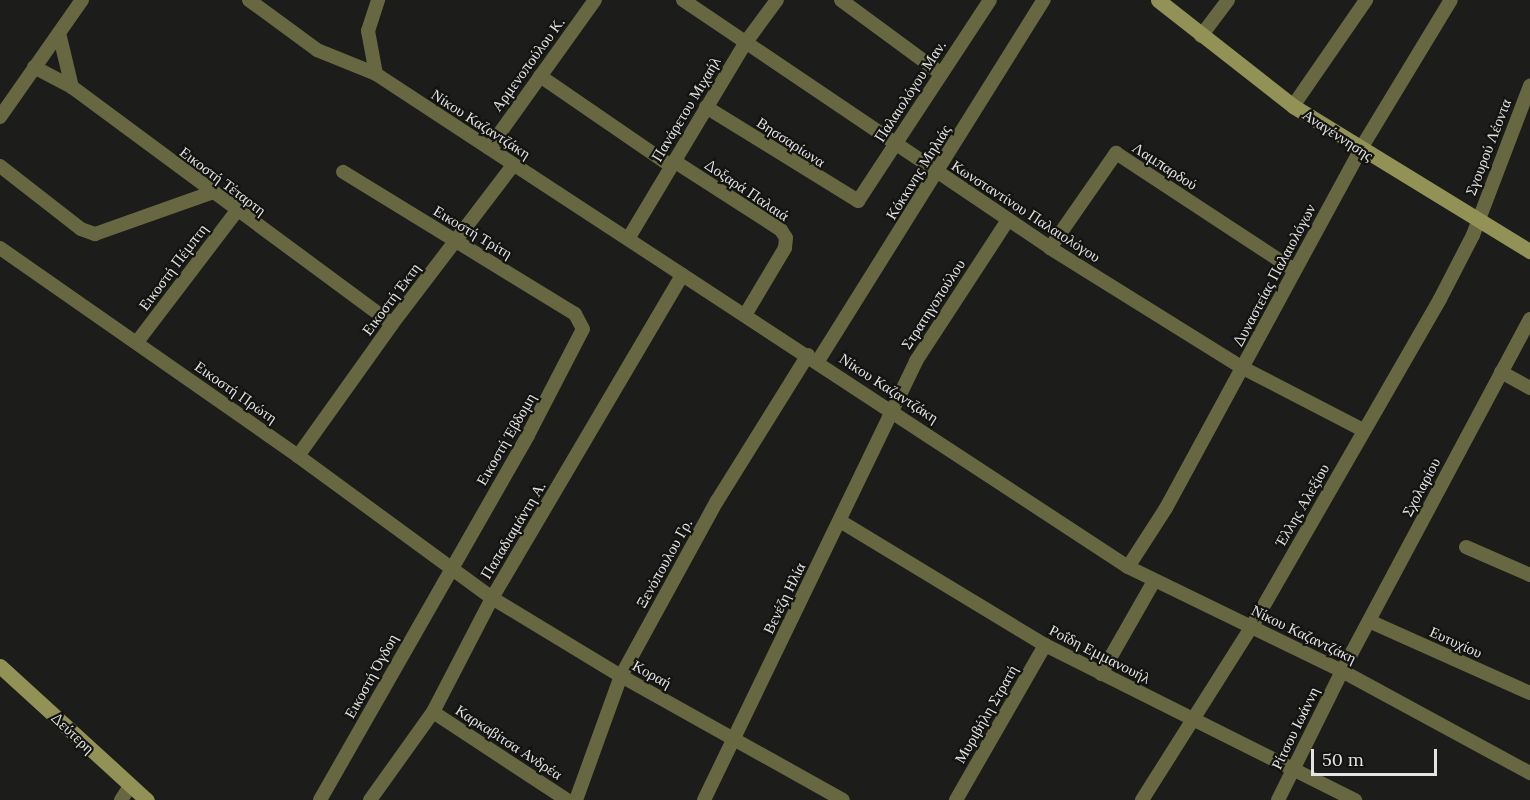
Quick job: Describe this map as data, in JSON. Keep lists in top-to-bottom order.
{
  "streets": {
    "street": [
      "Αρμενοπούλου Κ.",
      "Παλαιολόγου Μαν.",
      "Πανάρετου Μιχαήλ",
      "Νίκου Καζαντζάκη",
      "Αναγέννησης",
      "Βησσαρίωνα",
      "Σγουρού Λέοντα",
      "Λαμπαρδού",
      "Κόκκινης Μηλιάς",
      "Εικοστή Τέταρτη",
      "Δοξαρά Παλαιά",
      "Κωνσταντίνου Παλαιολόγου",
      "Εικοστή Τρίτη",
      "Εικοστή Πέμπτη",
      "Δυναστείας Παλαιολόγων",
      "Εικοστή Έκτη",
      "Στρατηγοπούλου",
      "Εικοστή Πρώτη",
      "Εικοστή Έβδομη",
      "Σχολαρίου",
      "Έλλης Αλεξίου",
      "Παπαδιαμάντη Α.",
      "Ξενόπουλου Γρ.",
      "Βενέζη Ηλία",
      "Ευτυχίου",
      "Ροΐδη Εμμανουήλ",
      "Κοραή",
      "Εικοστή Όγδοη",
      "Μυριβήλη Στρατή",
      "Ρίτσου Ιωάννη",
      "Δεύτερη",
      "Καρκαβίτσα Ανδρέα"
    ]
  },
  "crossings": [
    ["Αρμενοπούλου Κ.", "Νίκου Καζαντζάκη"],
    ["Αρμενοπούλου Κ.", "Δοξαρά Παλαιά"],
    ["Παλαιολόγου Μαν.", "Βησσαρίωνα"],
    ["Παλαιολόγου Μαν.", "Κωνσταντίνου Παλαιολόγου"],
    ["Πανάρετου Μιχαήλ", "Νίκου Καζαντζάκη"],
    ["Πανάρετου Μιχαήλ", "Βησσαρίωνα"],
    ["Πανάρετου Μιχαήλ", "Δοξαρά Παλαιά"],
    ["Πανάρετου Μιχαήλ", "Κωνσταντίνου Παλαιολόγου"],
    ["Νίκου Καζαντζάκη", "Κόκκινης Μηλιάς"],
    ["Νίκου Καζαντζάκη", "Δοξαρά Παλαιά"],
    ["Νίκου Καζαντζάκη", "Δυναστείας Παλαιολόγων"],
    ["Νίκου Καζαντζάκη", "Εικοστή Έκτη"],
    ["Νίκου Καζαντζάκη", "Στρατηγοπούλου"],
    ["Νίκου Καζαντζάκη", "Σχολαρίου"],
    ["Νίκου Καζαντζάκη", "Έλλης Αλεξίου"],
    ["Νίκου Καζαντζάκη", "Παπαδιαμάντη Α."],
    ["Νίκου Καζαντζάκη", "Ξενόπουλου Γρ."],
    ["Νίκου Καζαντζάκη", "Βενέζη Ηλία"],
    ["Νίκου Καζαντζάκη", "Ρίτσου Ιωάννη"],
    ["Αναγέννησης", "Σγουρού Λέοντα"],
    ["Αναγέννησης", "Δυναστείας Παλαιολόγων"],
    ["Αναγέννησης", "Έλλης Αλεξίου"],
    ["Σγουρού Λέοντα", "Έλλης Αλεξίου"],
    ["Λαμπαρδού", "Κωνσταντίνου Παλαιολόγου"],
    ["Λαμπαρδού", "Δυναστείας Παλαιολόγων"],
    ["Κόκκινης Μηλιάς", "Κωνσταντίνου Παλαιολόγου"],
    ["Κόκκινης Μηλιάς", "Ξενόπουλου Γρ."],
    ["Εικοστή Τέταρτη", "Εικοστή Πέμπτη"],
    ["Εικοστή Τέταρτη", "Εικοστή Έκτη"],
    ["Κωνσταντίνου Παλαιολόγου", "Δυναστείας Παλαιολόγων"],
    ["Κωνσταντίνου Παλαιολόγου", "Στρατηγοπούλου"],
    ["Κωνσταντίνου Παλαιολόγου", "Έλλης Αλεξίου"],
    ["Εικοστή Τρίτη", "Εικοστή Έκτη"],
    ["Εικοστή Τρίτη", "Εικοστή Έβδομη"],
    ["Εικοστή Πέμπτη", "Εικοστή Πρώτη"],
    ["Εικοστή Έκτη", "Εικοστή Πρώτη"],
    ["Στρατηγοπούλου", "Βενέζη Ηλία"],
    ["Εικοστή Πρώτη", "Εικοστή Έβδομη"],
    ["Εικοστή Πρώτη", "Κοραή"],
    ["Εικοστή Πρώτη", "Εικοστή Όγδοη"],
    ["Εικοστή Έβδομη", "Κοραή"],
    ["Εικοστή Έβδομη", "Εικοστή Όγδοη"],
    ["Σχολαρίου", "Ευτυχίου"],
    ["Σχολαρίου", "Ρίτσου Ιωάννη"],
    ["Έλλης Αλεξίου", "Ροΐδη Εμμανουήλ"],
    ["Παπαδιαμάντη Α.", "Κοραή"],
    ["Παπαδιαμάντη Α.", "Καρκαβίτσα Ανδρέα"],
    ["Ξενόπουλου Γρ.", "Κοραή"],
    ["Βενέζη Ηλία", "Ροΐδη Εμμανουήλ"],
    ["Βενέζη Ηλία", "Κοραή"],
    ["Ροΐδη Εμμανουήλ", "Μυριβήλη Στρατή"],
    ["Ροΐδη Εμμανουήλ", "Ρίτσου Ιωάννη"],
    ["Κοραή", "Εικοστή Όγδοη"]
  ],
  "scale_bar": "50 m"
}
